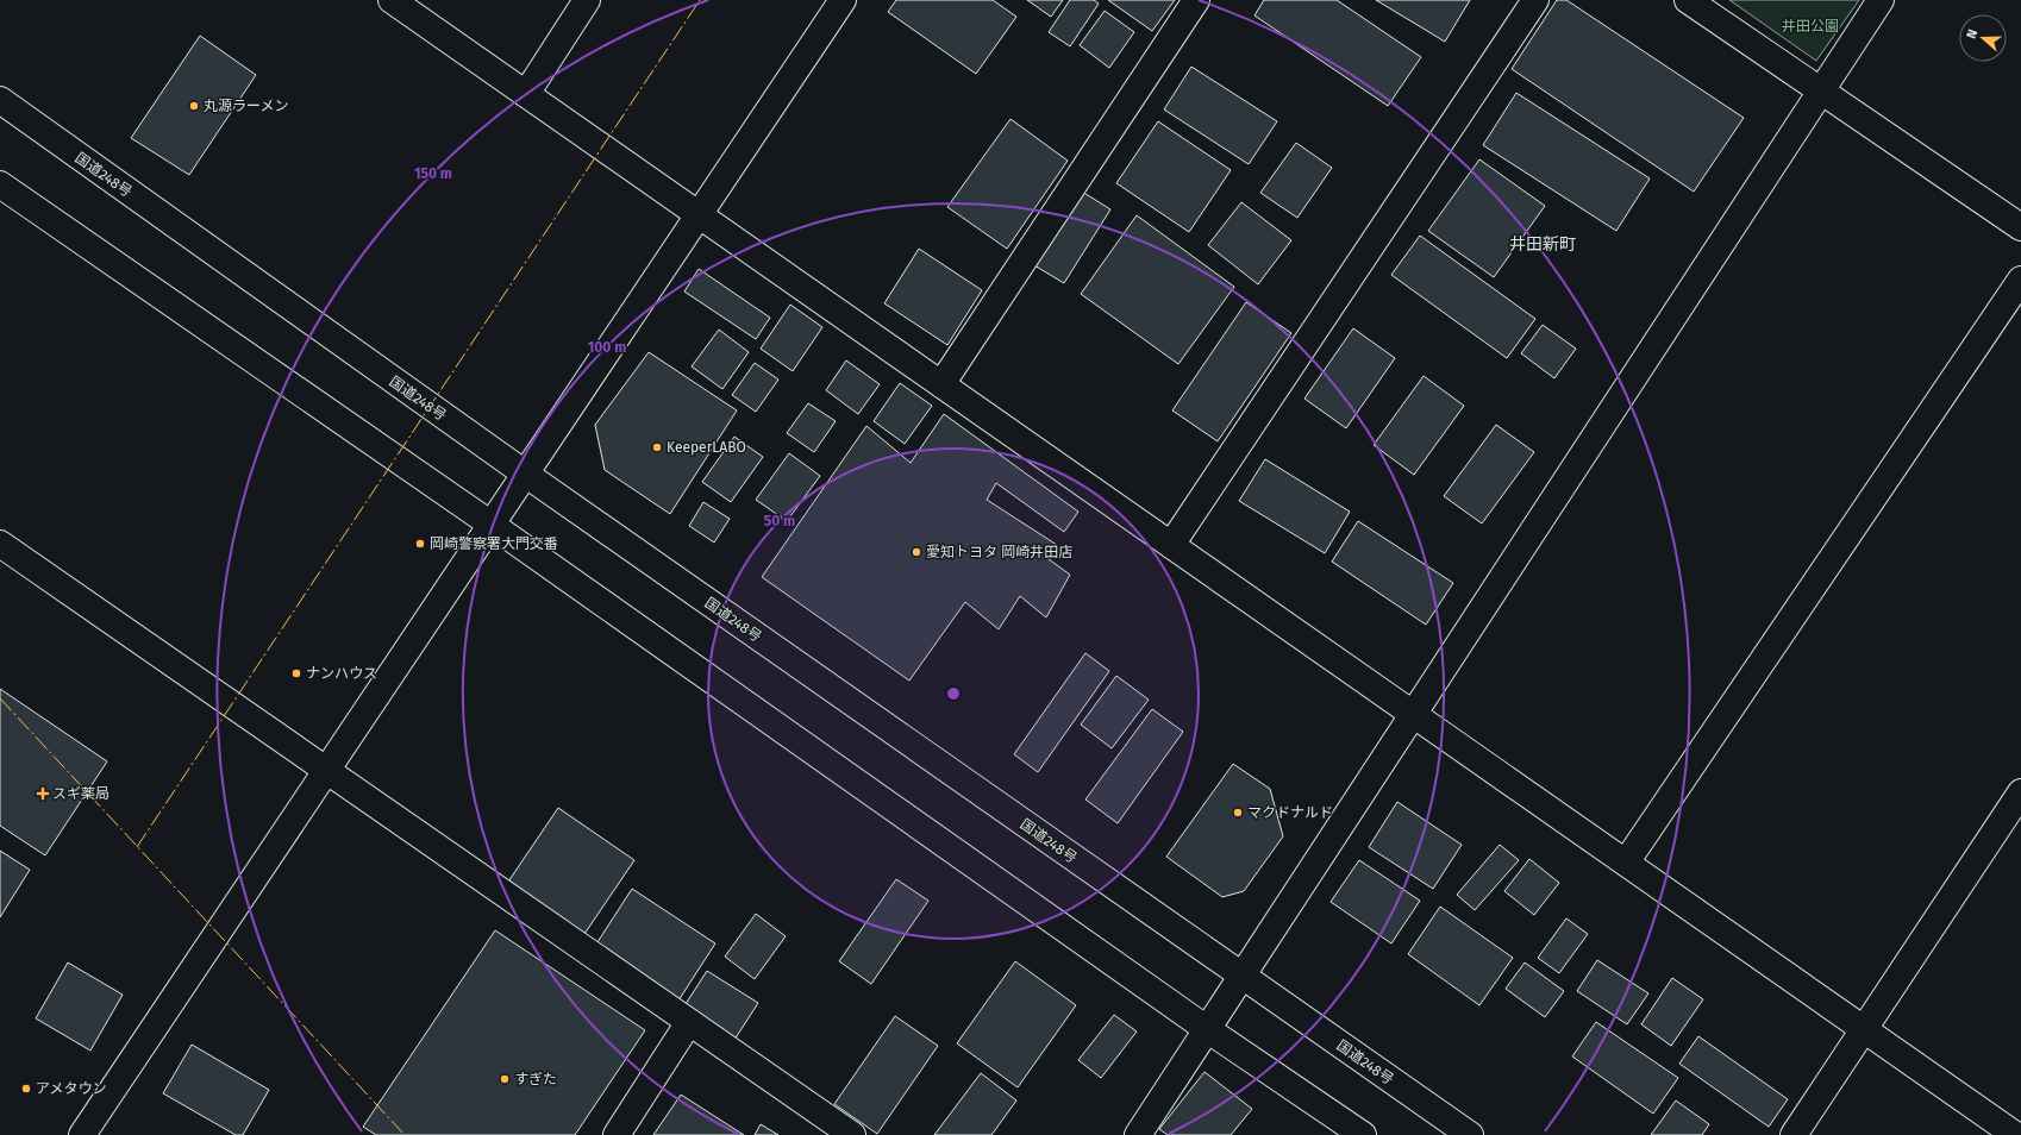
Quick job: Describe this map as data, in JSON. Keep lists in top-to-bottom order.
{
  "streets": {
    "main road": ["国道248号"]
  },
  "districts": ["井田新町"],
  "parks": ["井田公園"],
  "places": {
    "other": [
      "丸源ラーメン",
      "KeeperLABO",
      "岡崎警察署大門交番",
      "愛知トヨタ 岡崎井田店",
      "ナンハウス",
      "マクドナルド",
      "すぎた",
      "アメタウン"
    ],
    "health": ["スギ薬局"]
  },
  "north": "left",
  "rings": ["150 m", "100 m", "50 m"]
}
